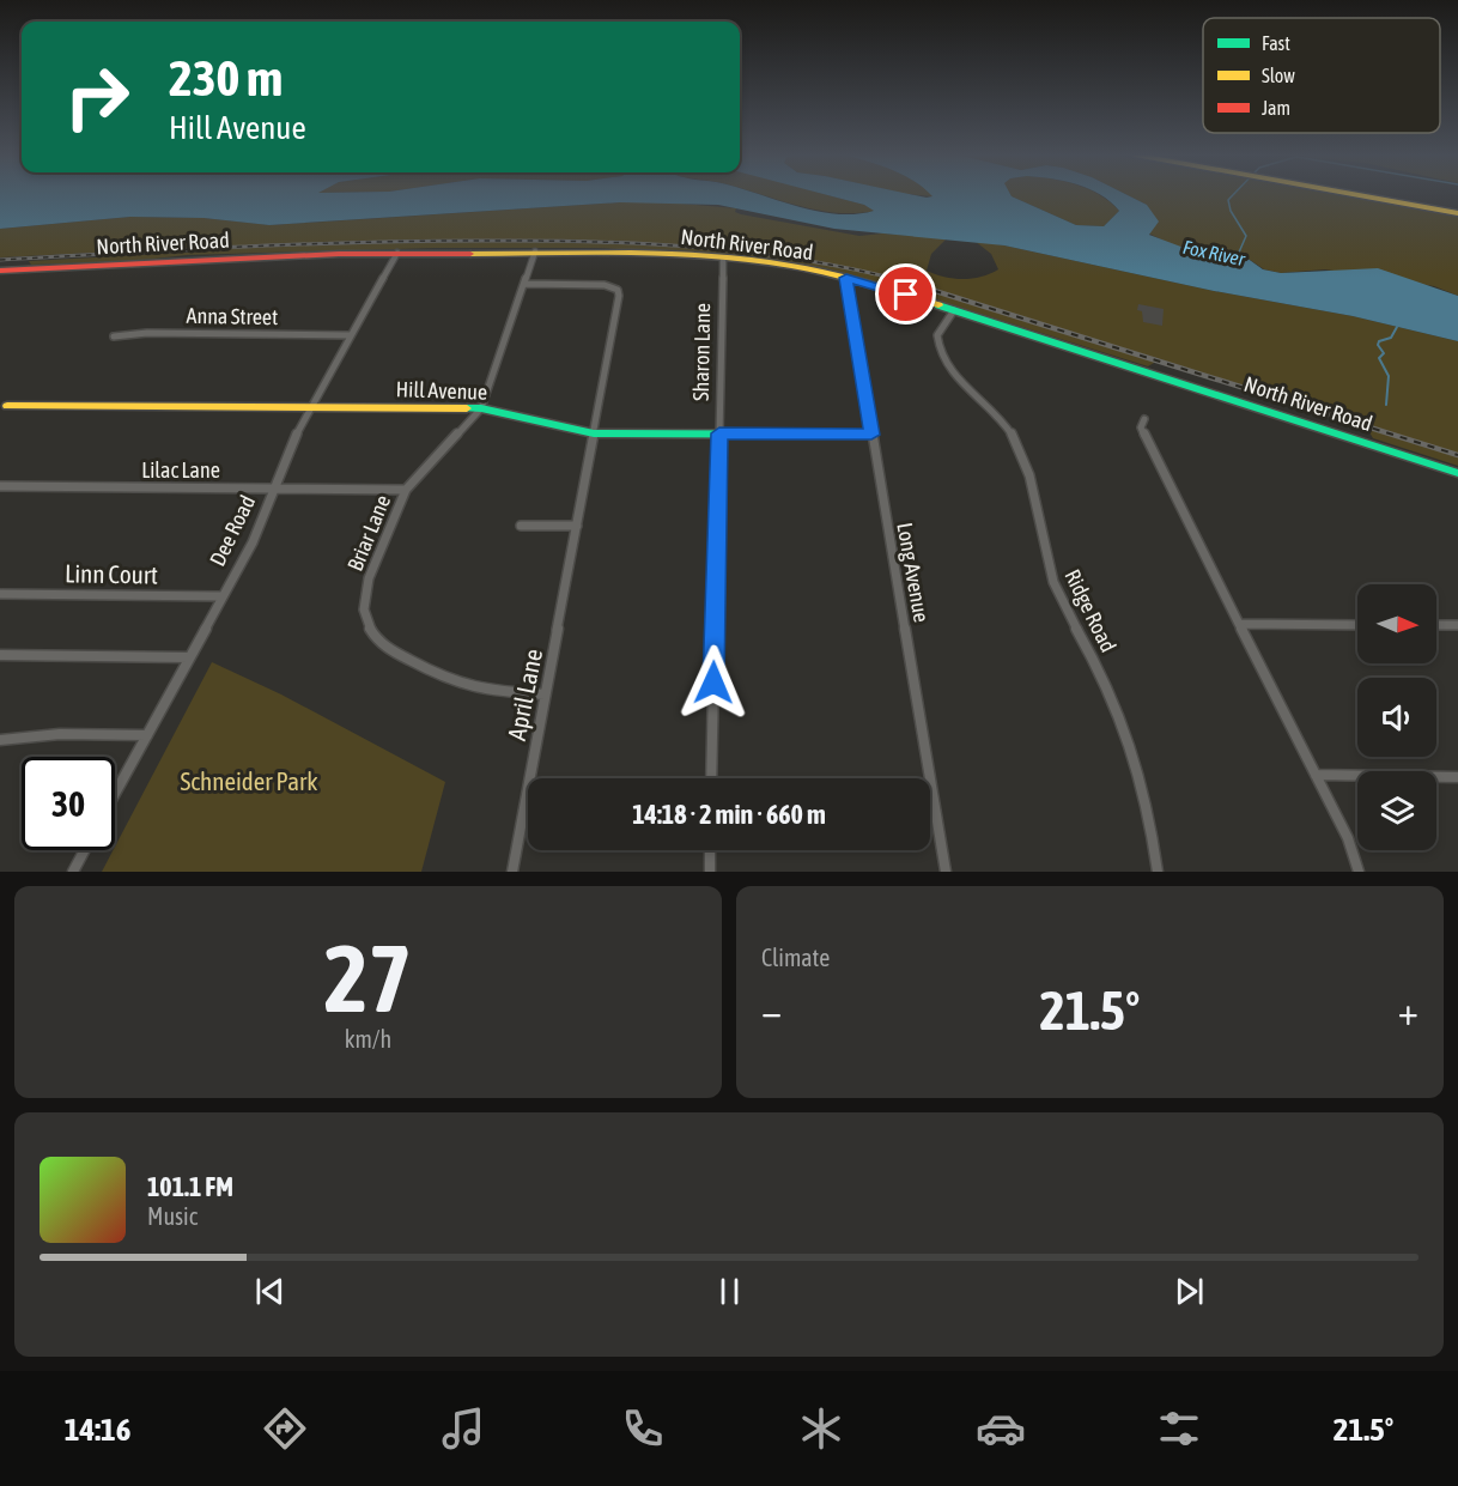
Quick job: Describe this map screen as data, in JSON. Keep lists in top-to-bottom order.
{
  "streets": {
    "main road": ["North River Road", "Hill Avenue"],
    "street": [
      "Anna Street",
      "Sharon Lane",
      "Lilac Lane",
      "Dee Road",
      "Briar Lane",
      "Long Avenue",
      "Linn Court",
      "Ridge Road",
      "April Lane"
    ]
  },
  "crossings": [
    ["North River Road", "Sharon Lane"],
    ["North River Road", "Dee Road"],
    ["North River Road", "Briar Lane"],
    ["North River Road", "Long Avenue"],
    ["North River Road", "Ridge Road"],
    ["Anna Street", "Dee Road"],
    ["Sharon Lane", "Hill Avenue"],
    ["Hill Avenue", "Dee Road"],
    ["Hill Avenue", "Briar Lane"],
    ["Hill Avenue", "Long Avenue"],
    ["Hill Avenue", "April Lane"],
    ["Lilac Lane", "Dee Road"],
    ["Lilac Lane", "Briar Lane"],
    ["Dee Road", "Linn Court"],
    ["Briar Lane", "April Lane"]
  ],
  "water": ["Fox River"],
  "parks": ["Schneider Park"],
  "legend": ["Fast", "Slow", "Jam"],
  "north": "right",
  "page": {
    "turn": ["230 m", "Hill Avenue"],
    "limit": "30",
    "trip": "14:18 · 2 min · 660 m",
    "tile": [
      ["27", "km/h"],
      "Climate"
    ],
    "heat": ["−", "21.5°", "+"],
    "song": ["101.1 FM", "Music"],
    "tabs": ["14:16", "21.5°"]
  }
}
